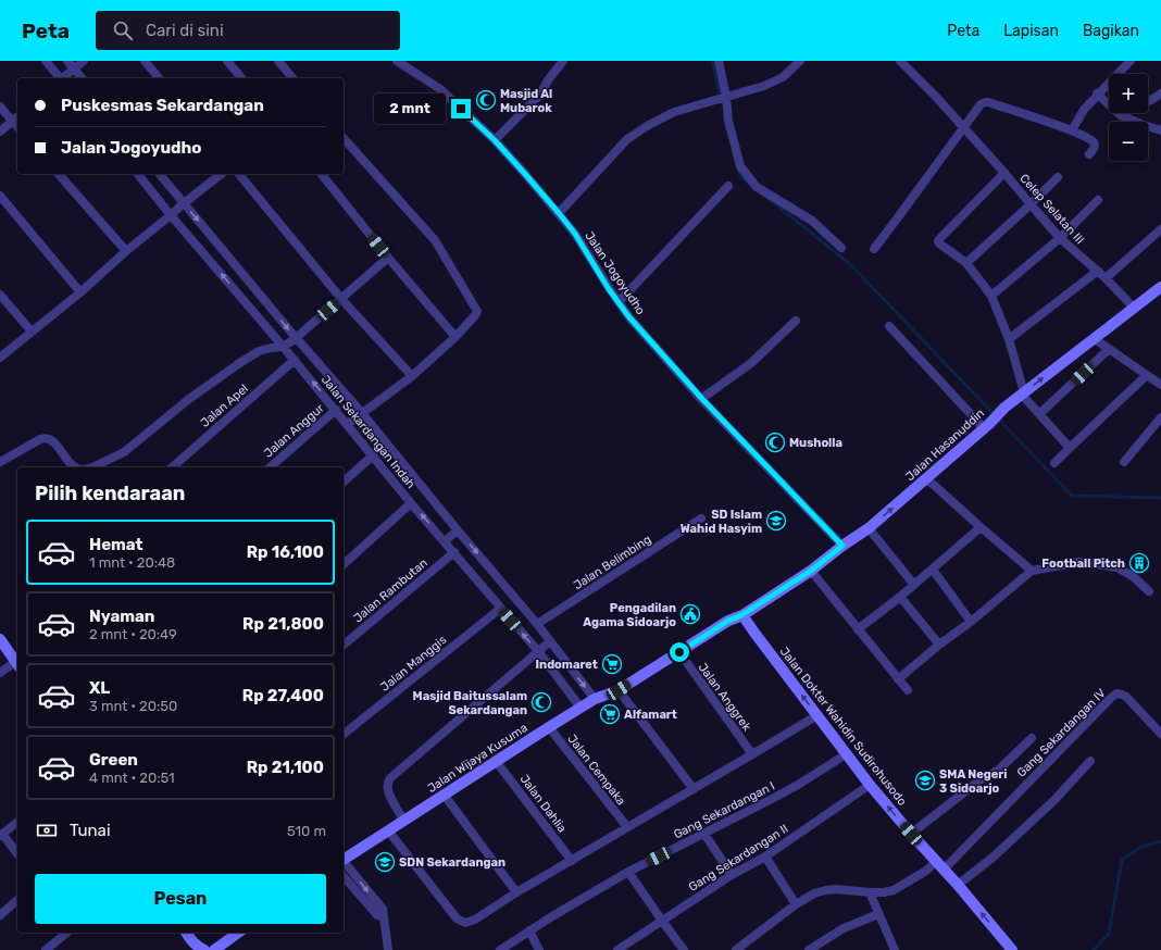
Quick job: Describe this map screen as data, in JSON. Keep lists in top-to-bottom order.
{
  "streets": {
    "main road": ["Jalan Hasanuddin", "Jalan Dokter Wahidin Sudirohusodo", "Jalan Wijaya Kusuma"],
    "street": [
      "Celep Selatan III",
      "Jalan Jogoyudho",
      "Jalan Apel",
      "Jalan Anggur",
      "Jalan Sekardangan Indah",
      "Jalan Belimbing",
      "Jalan Rambutan",
      "Jalan Manggis",
      "Jalan Anggrek",
      "Gang Sekardangan IV",
      "Jalan Cempaka",
      "Jalan Dahlia",
      "Gang Sekardangan I",
      "Gang Sekardangan II"
    ]
  },
  "crossings": [
    ["Celep Selatan III", "Jalan Hasanuddin"],
    ["Jalan Jogoyudho", "Jalan Hasanuddin"],
    ["Jalan Apel", "Jalan Sekardangan Indah"],
    ["Jalan Anggur", "Jalan Sekardangan Indah"],
    ["Jalan Sekardangan Indah", "Jalan Belimbing"],
    ["Jalan Sekardangan Indah", "Jalan Rambutan"],
    ["Jalan Sekardangan Indah", "Jalan Manggis"],
    ["Jalan Sekardangan Indah", "Jalan Wijaya Kusuma"],
    ["Jalan Hasanuddin", "Jalan Dokter Wahidin Sudirohusodo"],
    ["Jalan Hasanuddin", "Jalan Wijaya Kusuma"],
    ["Jalan Anggrek", "Jalan Wijaya Kusuma"],
    ["Jalan Dokter Wahidin Sudirohusodo", "Gang Sekardangan IV"],
    ["Jalan Dokter Wahidin Sudirohusodo", "Jalan Wijaya Kusuma"],
    ["Jalan Dokter Wahidin Sudirohusodo", "Gang Sekardangan I"],
    ["Jalan Dokter Wahidin Sudirohusodo", "Gang Sekardangan II"],
    ["Jalan Wijaya Kusuma", "Jalan Cempaka"],
    ["Jalan Wijaya Kusuma", "Jalan Dahlia"]
  ],
  "one_way": ["Jalan Dokter Wahidin Sudirohusodo"],
  "places": {
    "mosque": ["Masjid Al Mubarok", "Musholla", "Masjid Baitussalam Sekardangan"],
    "school or university": ["SD Islam Wahid Hasyim", "SMA Negeri 3 Sidoarjo", "SDN Sekardangan"],
    "building": ["Football Pitch"],
    "public building": ["Pengadilan Agama Sidoarjo"],
    "supermarket": ["Indomaret", "Alfamart"]
  },
  "page": {
    "header": "Peta",
    "search": "Cari di sini",
    "nav": ["Peta", "Lapisan", "Bagikan"],
    "map_buttons": ["+", "−"],
    "banner": ["Puskesmas Sekardangan", "Jalan Jogoyudho"],
    "bubble": "2 mnt",
    "heading": "Pilih kendaraan",
    "list": [
      {
        "name": "Hemat",
        "note": "1 mnt · 20:48",
        "value": "Rp 16,100"
      },
      {
        "name": "Nyaman",
        "note": "2 mnt · 20:49",
        "value": "Rp 21,800"
      },
      {
        "name": "XL",
        "note": "3 mnt · 20:50",
        "value": "Rp 27,400"
      },
      {
        "name": "Green",
        "note": "4 mnt · 20:51",
        "value": "Rp 21,100"
      }
    ],
    "pay": ["Tunai", "510 m"],
    "buttons": "Pesan"
  }
}
